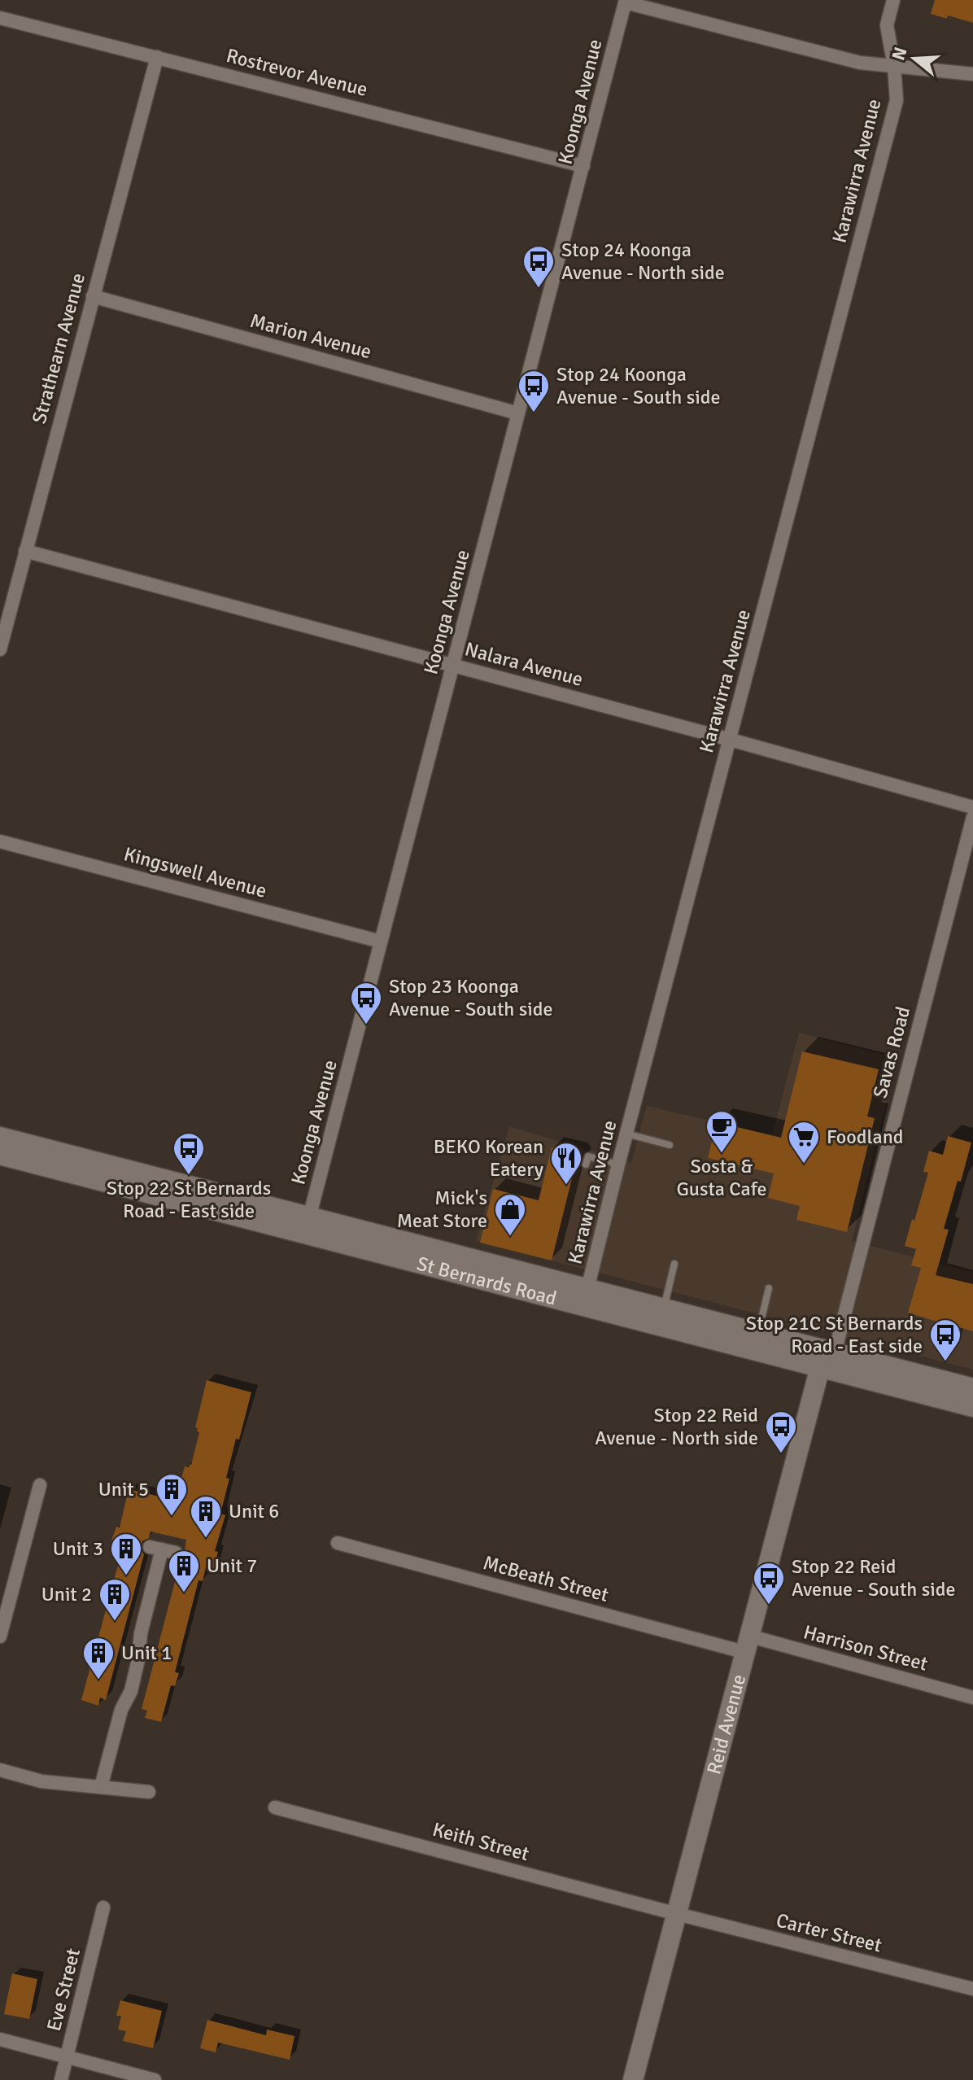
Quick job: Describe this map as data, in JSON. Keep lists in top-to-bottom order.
{
  "streets": {
    "main road": ["St Bernards Road", "Reid Avenue"],
    "street": [
      "Rostrevor Avenue",
      "Koonga Avenue",
      "Karawirra Avenue",
      "Marion Avenue",
      "Strathearn Avenue",
      "Nalara Avenue",
      "Kingswell Avenue",
      "Savas Road",
      "McBeath Street",
      "Harrison Street",
      "Keith Street",
      "Carter Street",
      "Eve Street"
    ]
  },
  "crossings": [
    ["Rostrevor Avenue", "Koonga Avenue"],
    ["Rostrevor Avenue", "Strathearn Avenue"],
    ["Koonga Avenue", "Marion Avenue"],
    ["Koonga Avenue", "Nalara Avenue"],
    ["Koonga Avenue", "Kingswell Avenue"],
    ["Koonga Avenue", "St Bernards Road"],
    ["Karawirra Avenue", "Nalara Avenue"],
    ["Karawirra Avenue", "St Bernards Road"],
    ["Marion Avenue", "Strathearn Avenue"],
    ["Strathearn Avenue", "Nalara Avenue"],
    ["Savas Road", "St Bernards Road"],
    ["St Bernards Road", "Reid Avenue"],
    ["McBeath Street", "Harrison Street"],
    ["McBeath Street", "Reid Avenue"],
    ["Harrison Street", "Reid Avenue"],
    ["Reid Avenue", "Keith Street"],
    ["Reid Avenue", "Carter Street"],
    ["Keith Street", "Carter Street"]
  ],
  "places": {
    "bus stop": [
      "Stop 24 Koonga Avenue - North side",
      "Stop 24 Koonga Avenue - South side",
      "Stop 23 Koonga Avenue - South side",
      "Stop 22 St Bernards Road - East side",
      "Stop 21C St Bernards Road - East side",
      "Stop 22 Reid Avenue - North side",
      "Stop 22 Reid Avenue - South side"
    ],
    "cafe": ["Sosta & Gusta Cafe"],
    "supermarket": ["Foodland"],
    "restaurant": ["BEKO Korean Eatery"],
    "shop": ["Mick's Meat Store"],
    "building": [
      "Unit 5",
      "Unit 6",
      "Unit 3",
      "Unit 7",
      "Unit 2",
      "Unit 1"
    ]
  },
  "north": "left"
}
